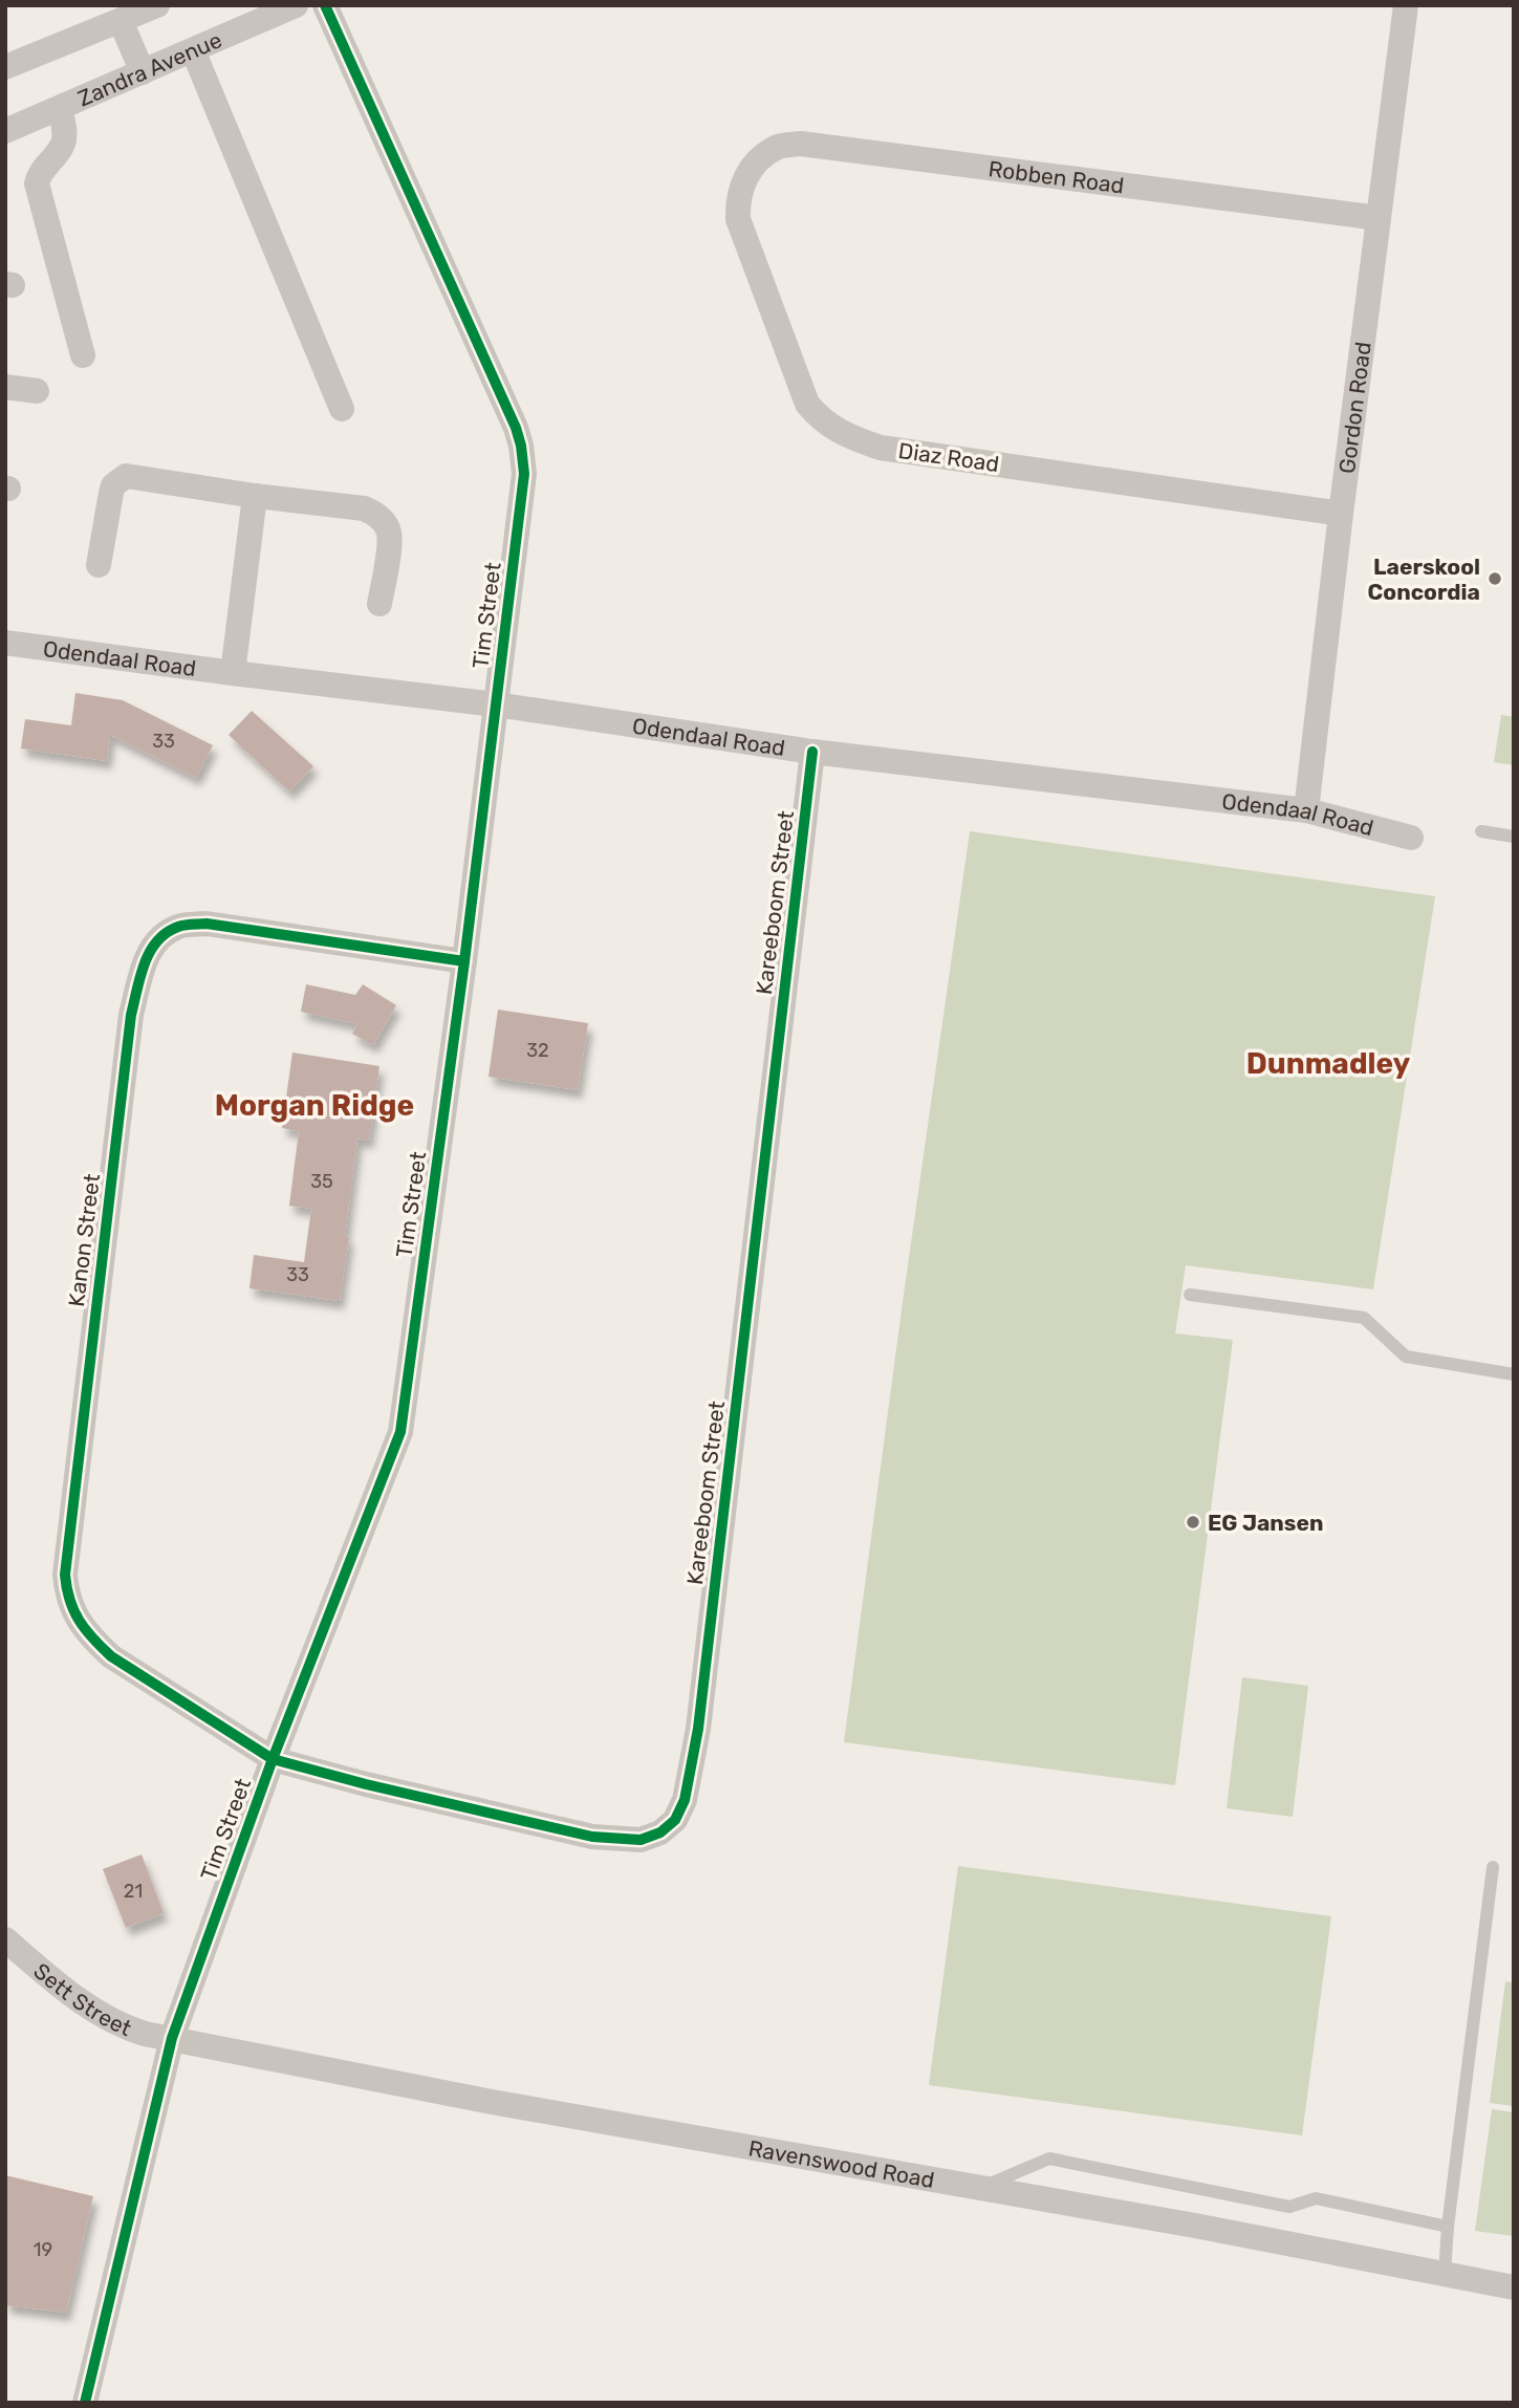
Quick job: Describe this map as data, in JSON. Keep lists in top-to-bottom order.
{
  "streets": {
    "street": [
      "Zandra Avenue",
      "Robben Road",
      "Gordon Road",
      "Diaz Road",
      "Tim Street",
      "Odendaal Road",
      "Kareeboom Street",
      "Kanon Street",
      "Sett Street",
      "Ravenswood Road"
    ]
  },
  "crossings": [
    ["Robben Road", "Gordon Road"],
    ["Robben Road", "Diaz Road"],
    ["Gordon Road", "Diaz Road"],
    ["Gordon Road", "Odendaal Road"],
    ["Tim Street", "Odendaal Road"],
    ["Tim Street", "Kareeboom Street"],
    ["Tim Street", "Kanon Street"],
    ["Tim Street", "Sett Street"],
    ["Tim Street", "Ravenswood Road"],
    ["Odendaal Road", "Kareeboom Street"],
    ["Kareeboom Street", "Kanon Street"],
    ["Sett Street", "Ravenswood Road"]
  ],
  "districts": ["Dunmadley", "Morgan Ridge"],
  "places": ["Laerskool Concordia", "EG Jansen"],
  "house_numbers": [
    "33",
    "32",
    "35",
    "33",
    "21",
    "19"
  ]
}
